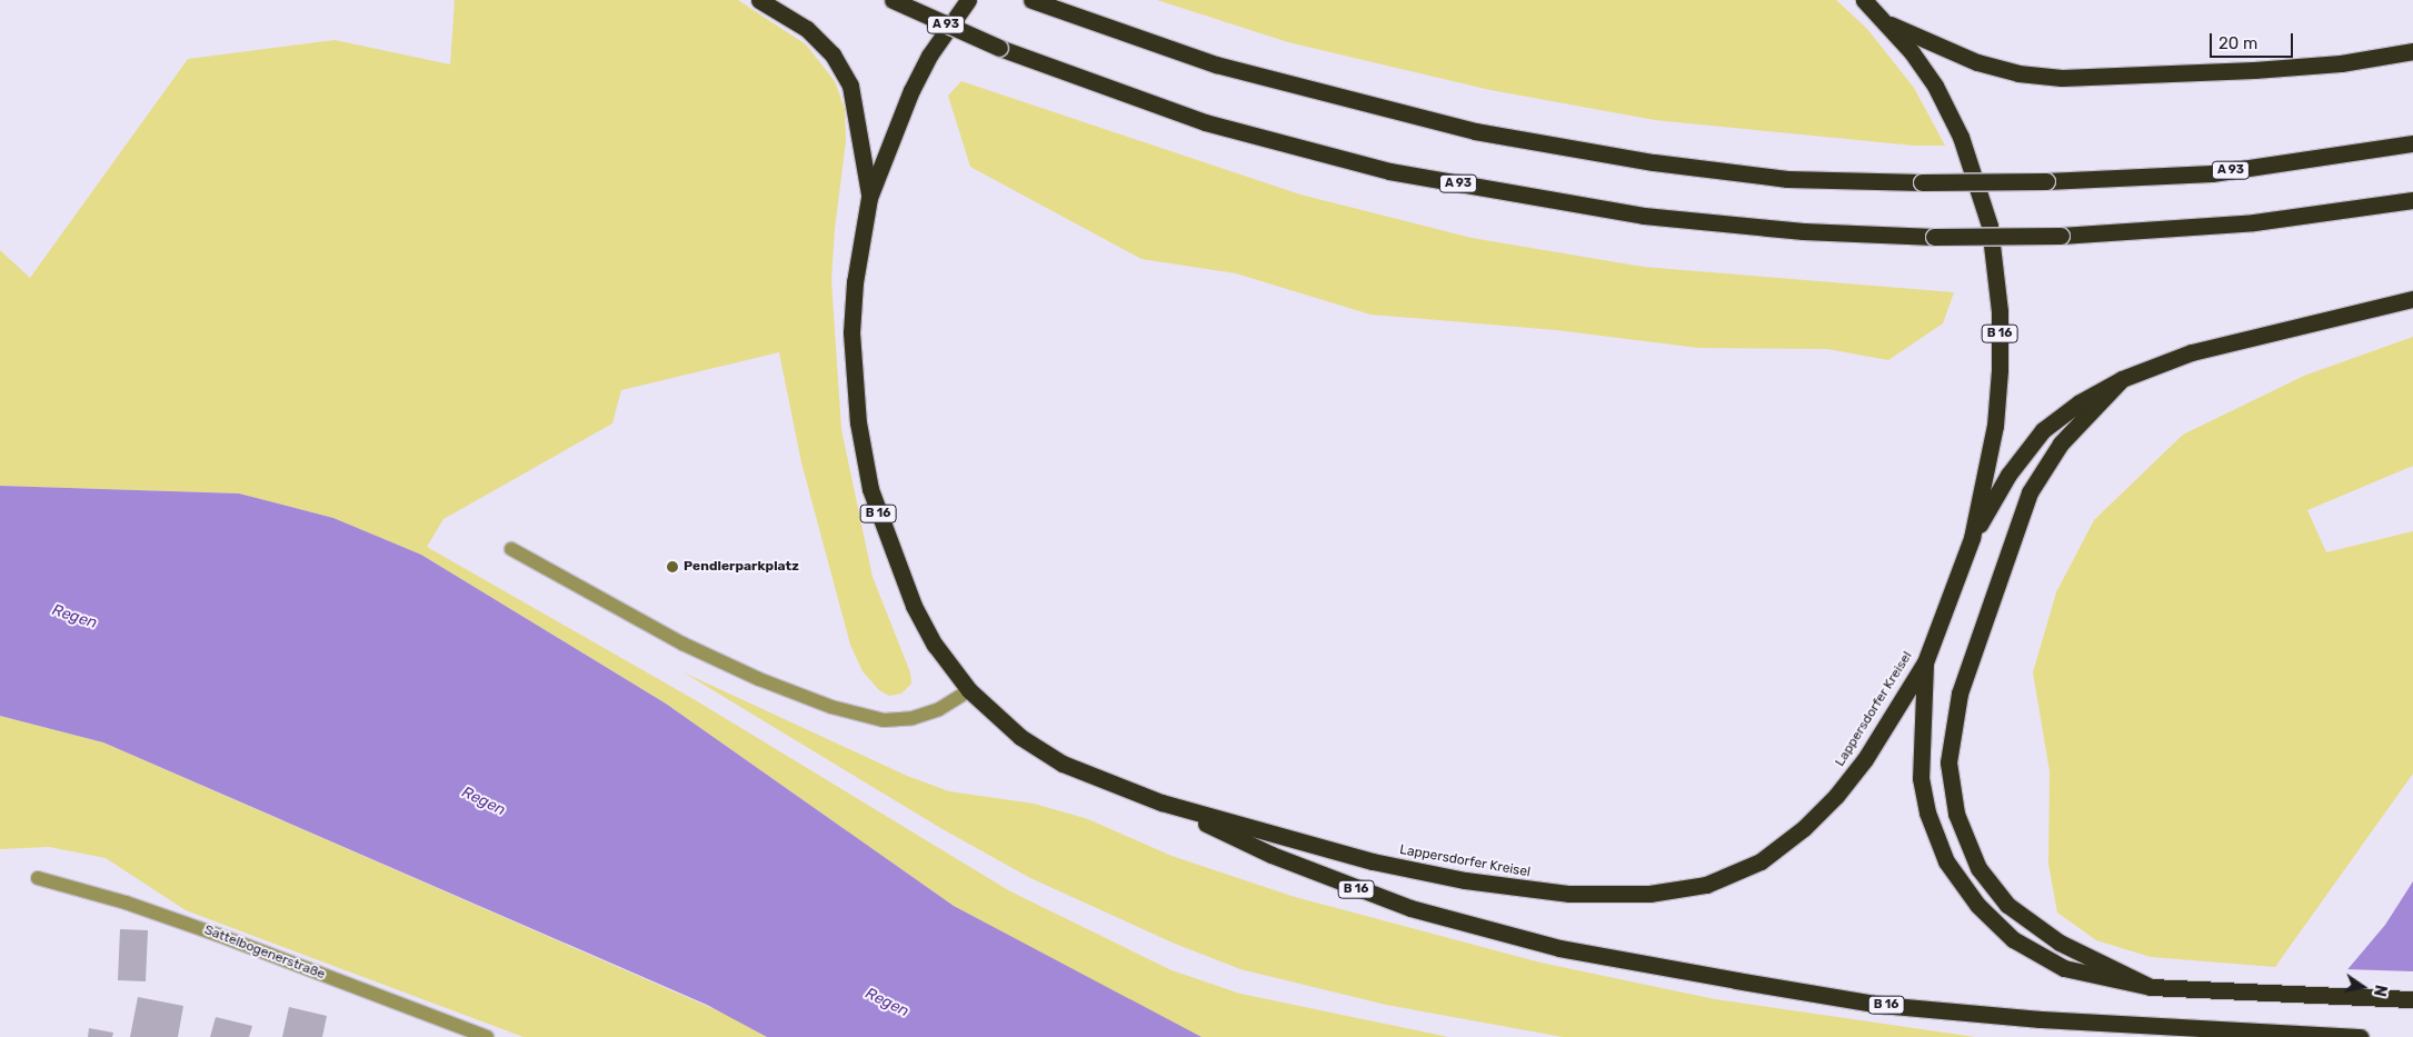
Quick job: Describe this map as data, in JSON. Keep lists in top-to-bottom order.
{
  "streets": {
    "highway": ["A 93", "B 16", "Lappersdorfer Kreisel"],
    "street": ["Sattelbogenerstraße"]
  },
  "crossings": [
    ["B 16", "Lappersdorfer Kreisel"]
  ],
  "water": ["Regen"],
  "places": ["Pendlerparkplatz"],
  "scale_bar": "20 m",
  "north": "right"
}
